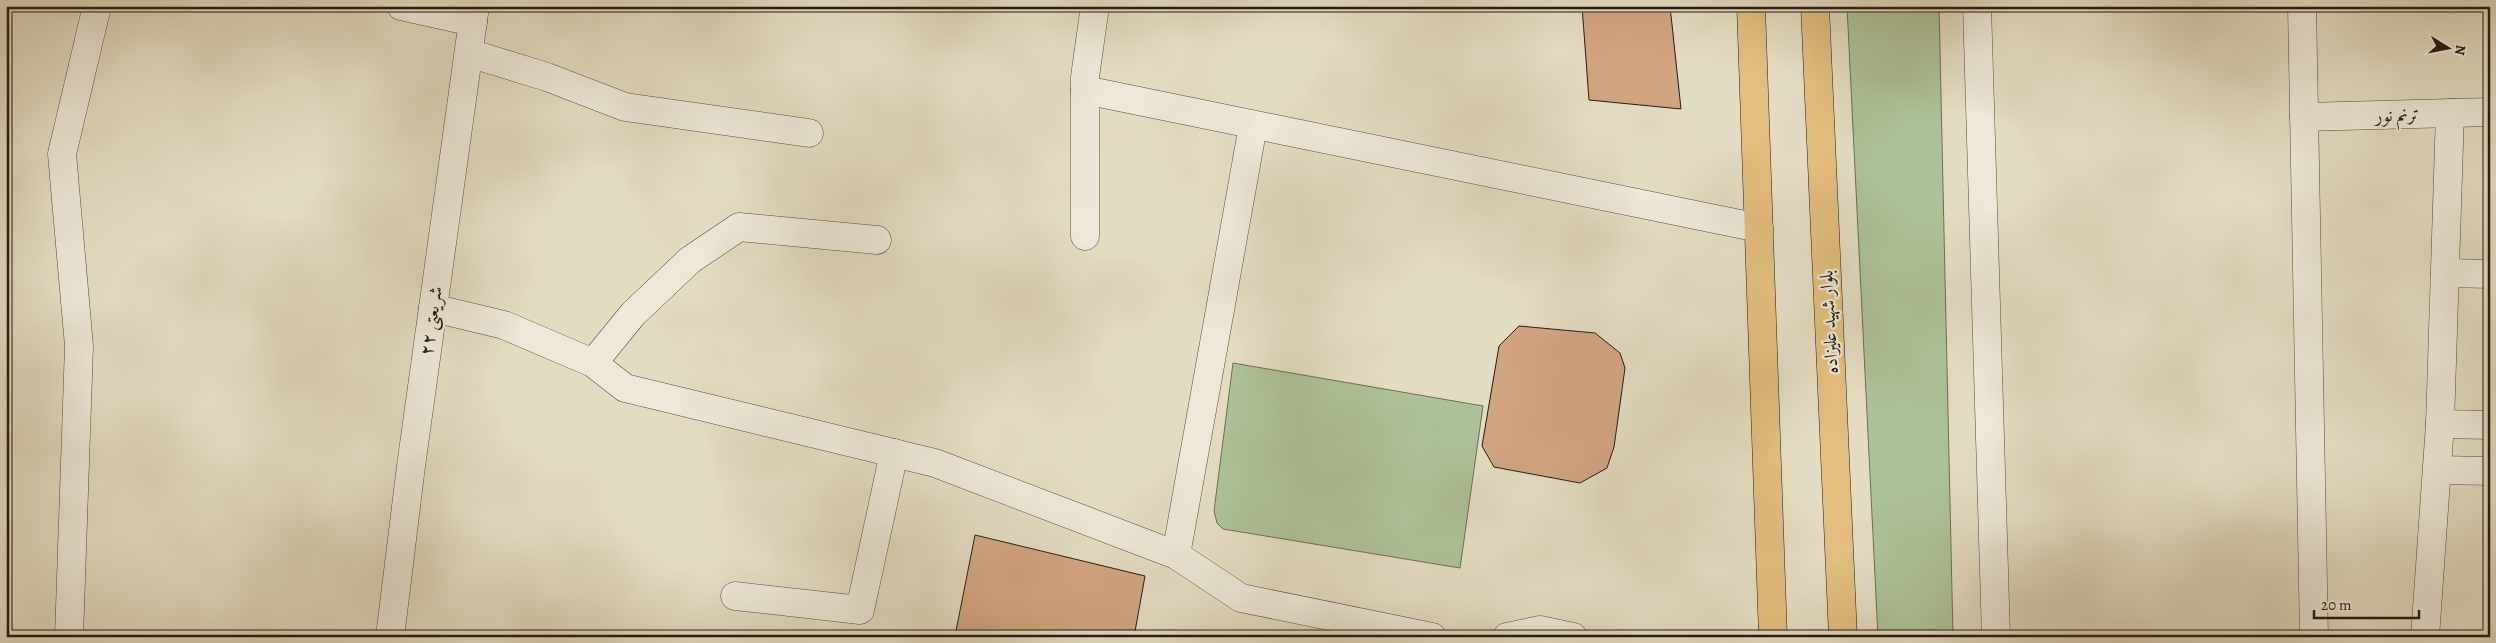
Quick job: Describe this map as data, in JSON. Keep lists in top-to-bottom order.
{
  "streets": {
    "main road": ["بلوار شهید علیزاده"],
    "street": ["ترنم نور", "شریعتی ۲۲"]
  },
  "scale_bar": "20 m",
  "north": "right"
}
